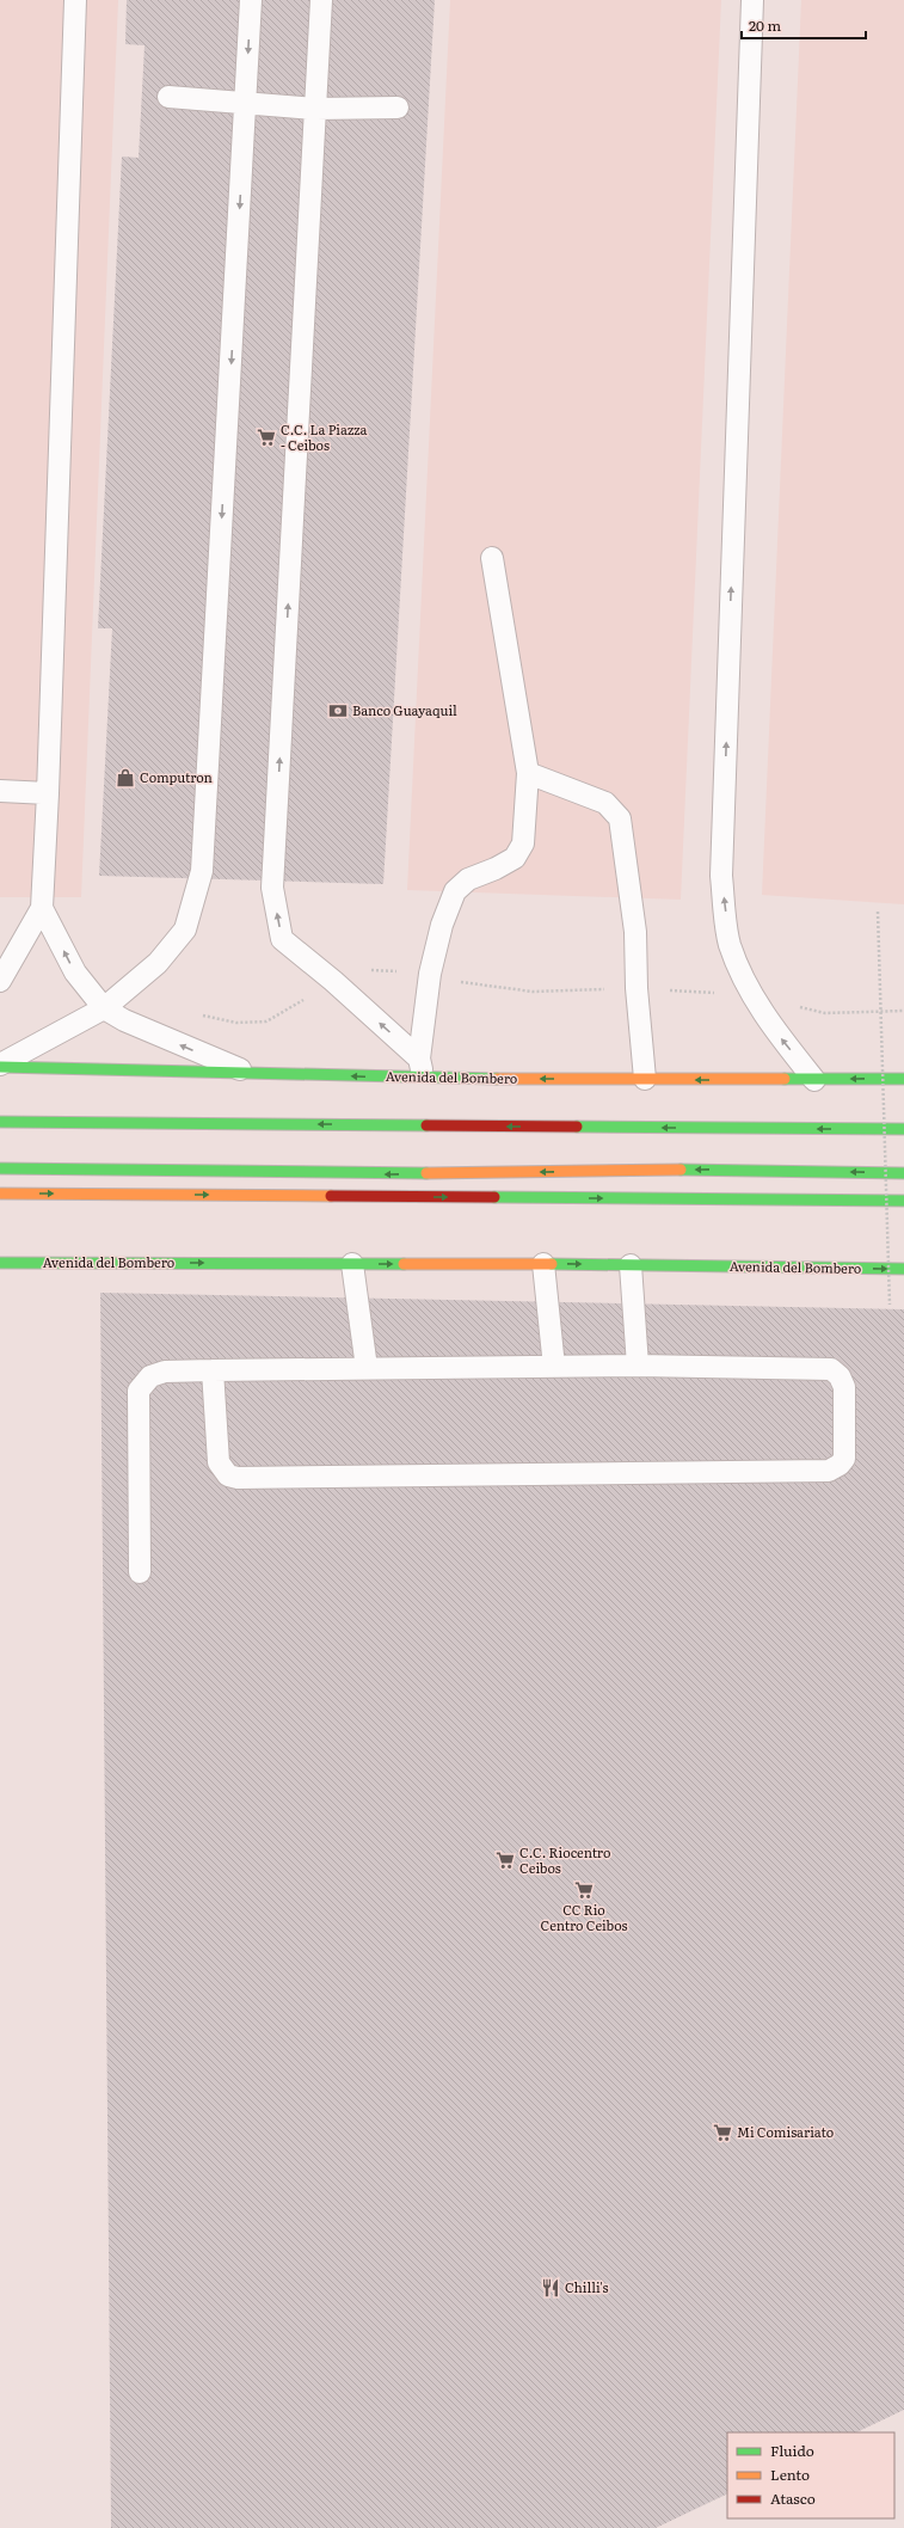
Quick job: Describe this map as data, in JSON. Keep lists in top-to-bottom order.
{
  "streets": {
    "main road": ["Avenida del Bombero"]
  },
  "places": {
    "supermarket": [
      "C.C. La Piazza - Ceibos",
      "C.C. Riocentro Ceibos",
      "CC Rio Centro Ceibos",
      "Mi Comisariato"
    ],
    "bank": ["Banco Guayaquil"],
    "shop": ["Computron"],
    "restaurant": ["Chilli's"]
  },
  "legend": ["Fluido", "Lento", "Atasco"],
  "scale_bar": "20 m"
}
